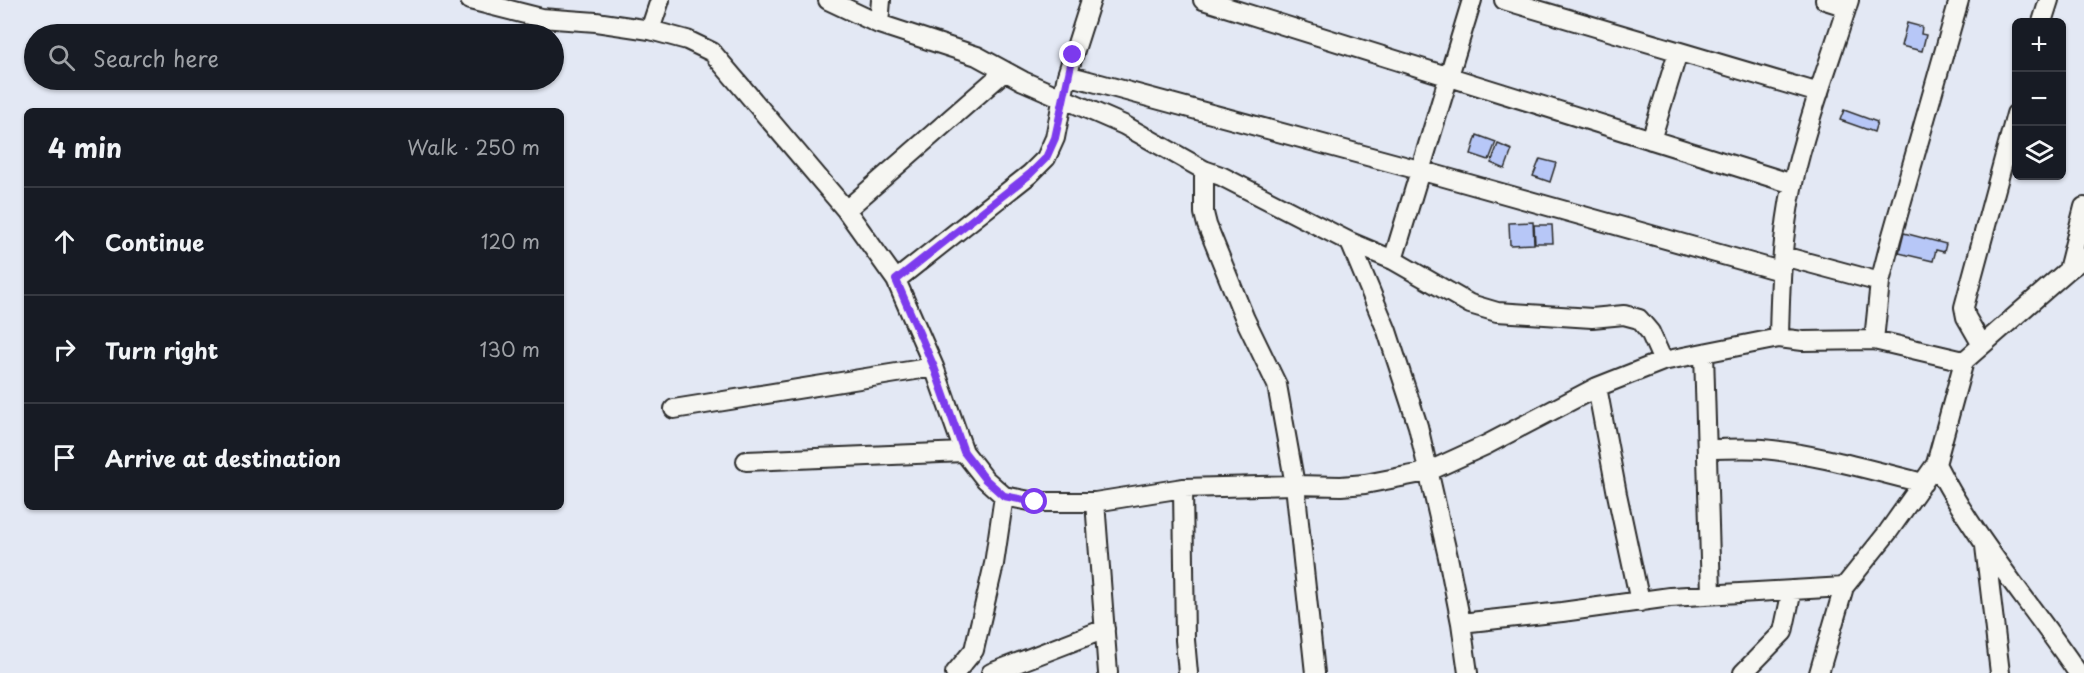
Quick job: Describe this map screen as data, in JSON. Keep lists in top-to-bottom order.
{
  "page": {
    "map_buttons": ["+", "−"],
    "search": "Search here",
    "heading": ["4 min", "Walk · 250 m"],
    "list": [
      ["Continue", "120 m"],
      ["Turn right", "130 m"],
      "Arrive at destination"
    ]
  }
}
